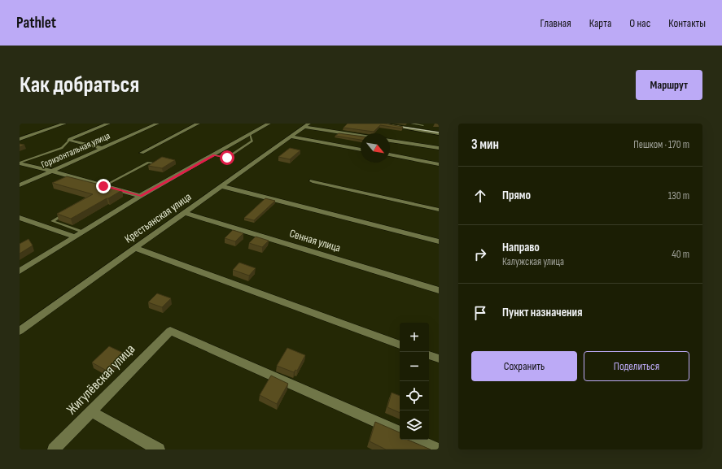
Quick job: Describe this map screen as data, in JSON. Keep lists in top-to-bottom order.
{
  "streets": {
    "street": [
      "Горизонтальная улица",
      "Крестьянская улица",
      "Сенная улица",
      "Жигулёвская улица"
    ]
  },
  "crossings": [
    ["Крестьянская улица", "Сенная улица"]
  ],
  "north": "bottom right",
  "page": {
    "header": "Pathlet",
    "nav": [
      "Главная",
      "Карта",
      "О нас",
      "Контакты"
    ],
    "buttons": [
      "Маршрут",
      ["Сохранить", "Поделиться"]
    ],
    "title": "Как добраться",
    "heading": ["3 мин", "Пешком · 170 m"],
    "list": [
      ["Прямо", "130 m"],
      ["Направо", "Калужская улица", "40 m"],
      "Пункт назначения"
    ],
    "map_buttons": ["+", "−"]
  }
}
